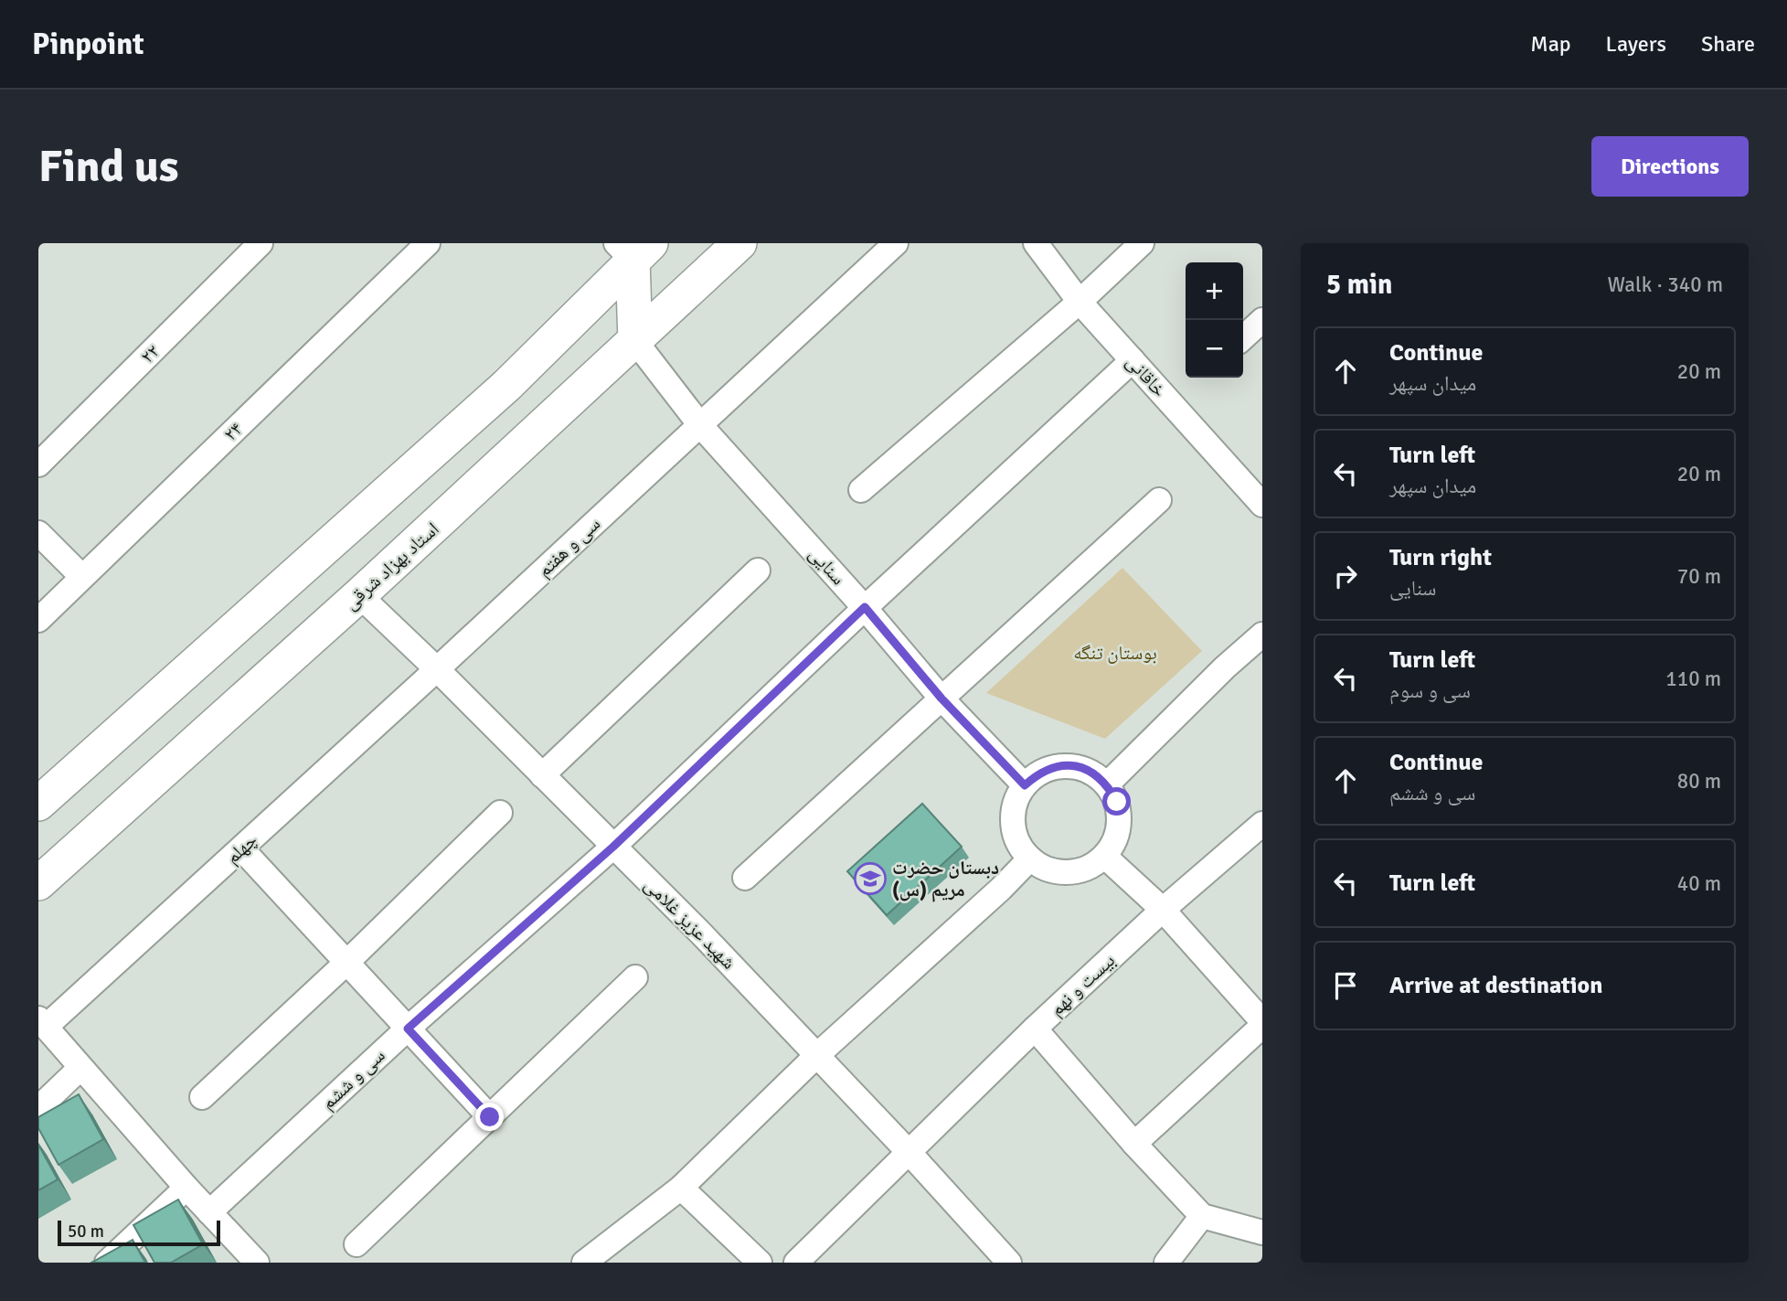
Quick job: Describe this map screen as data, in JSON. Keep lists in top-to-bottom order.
{
  "streets": {
    "street": [
      "۲۲",
      "خاقانی",
      "۲۴",
      "سی و هفتم",
      "استاد بهزاد شرقی",
      "سنایی",
      "چهلم",
      "شهید عزیز غلامی",
      "بیست و نهم",
      "سی و ششم"
    ]
  },
  "crossings": [
    ["خاقانی", "سی و ششم"],
    ["سی و هفتم", "سنایی"],
    ["سی و هفتم", "چهلم"],
    ["سی و هفتم", "شهید عزیز غلامی"],
    ["استاد بهزاد شرقی", "سنایی"],
    ["استاد بهزاد شرقی", "شهید عزیز غلامی"],
    ["سنایی", "سی و ششم"],
    ["چهلم", "شهید عزیز غلامی"],
    ["شهید عزیز غلامی", "بیست و نهم"],
    ["شهید عزیز غلامی", "سی و ششم"]
  ],
  "parks": ["بوستان تنگه"],
  "places": {
    "school or university": ["دبستان حضرت مریم (س)"]
  },
  "scale_bar": "50 m",
  "page": {
    "header": "Pinpoint",
    "nav": ["Map", "Layers", "Share"],
    "buttons": "Directions",
    "title": "Find us",
    "heading": ["5 min", "Walk · 340 m"],
    "map_buttons": ["+", "−"],
    "list": [
      ["Continue", "میدان سپهر", "20 m"],
      ["Turn left", "میدان سپهر", "20 m"],
      ["Turn right", "سنایی", "70 m"],
      ["Turn left", "سی و سوم", "110 m"],
      ["Continue", "سی و ششم", "80 m"],
      ["Turn left", "40 m"],
      "Arrive at destination"
    ],
    "scale": "50 m"
  }
}
